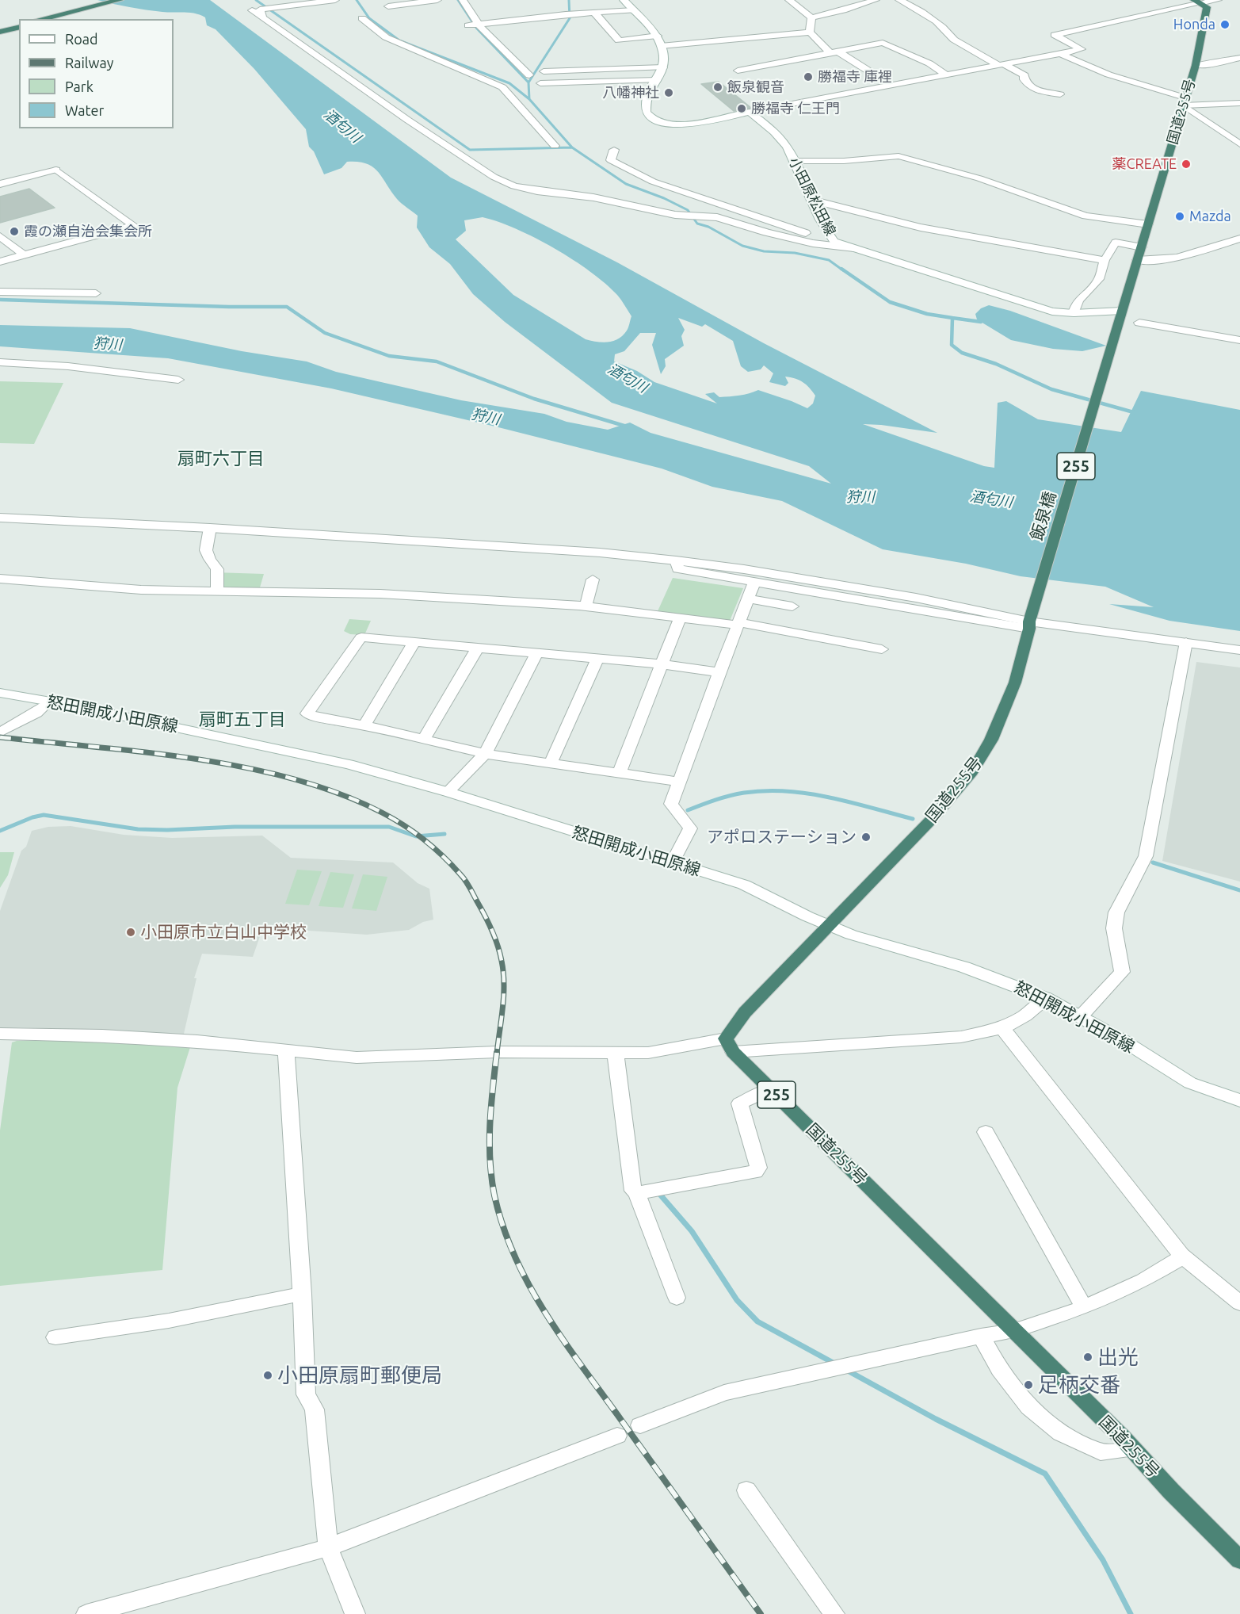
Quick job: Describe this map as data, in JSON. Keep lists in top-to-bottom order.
{
  "streets": {
    "highway": ["国道255号", "255", "飯泉橋"],
    "street": ["小田原松田線", "怒田開成小田原線"]
  },
  "crossings": [
    ["国道255号", "小田原松田線"],
    ["国道255号", "飯泉橋"],
    ["国道255号", "怒田開成小田原線"],
    ["小田原松田線", "飯泉橋"]
  ],
  "districts": ["扇町六丁目", "扇町五丁目"],
  "water": ["酒匂川", "狩川"],
  "places": [
    "Honda",
    "勝福寺 庫裡",
    "飯泉観音",
    "八幡神社",
    "勝福寺 仁王門",
    "薬CREATE",
    "Mazda",
    "霞の瀬自治会集会所",
    "アポロステーション",
    "小田原市立白山中学校",
    "出光",
    "小田原扇町郵便局",
    "足柄交番"
  ],
  "legend": [
    "Road",
    "Railway",
    "Park",
    "Water"
  ]
}
